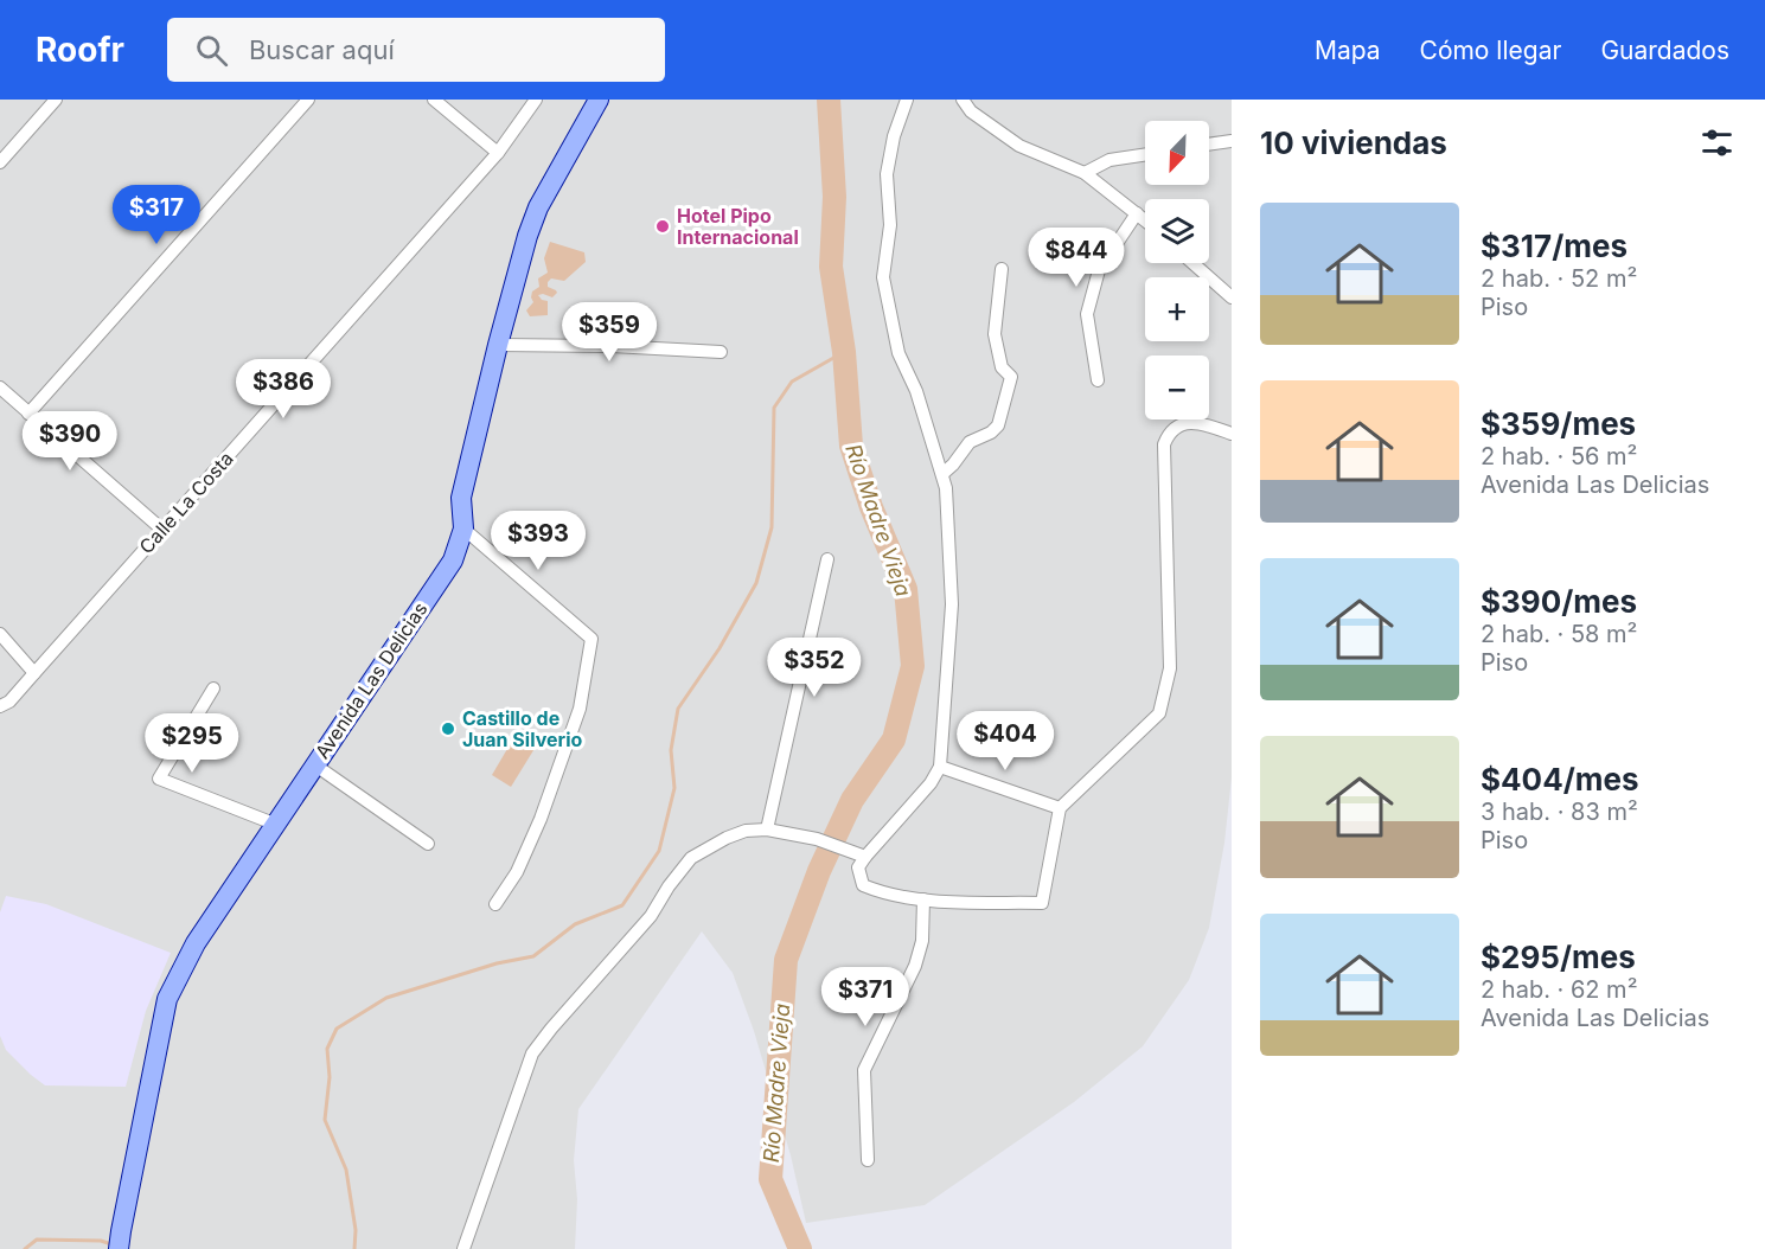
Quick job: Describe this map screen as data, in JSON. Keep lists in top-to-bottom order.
{
  "streets": {
    "main road": ["Avenida Las Delicias"],
    "street": ["Calle La Costa"]
  },
  "water": ["Río Madre Vieja"],
  "places": ["Hotel Pipo Internacional", "Castillo de Juan Silverio"],
  "north": "bottom left",
  "page": {
    "header": "Roofr",
    "search": "Buscar aquí",
    "nav": ["Mapa", "Cómo llegar", "Guardados"],
    "heading": "10 viviendas",
    "map_buttons": ["+", "−"],
    "price": [
      "$317",
      "$844",
      "$359",
      "$386",
      "$390",
      "$393",
      "$352",
      "$404",
      "$295",
      "$371"
    ],
    "list": [
      {
        "name": "$317/mes",
        "note": "2 hab. · 52 m² · Piso"
      },
      {
        "name": "$359/mes",
        "note": "2 hab. · 56 m² · Avenida Las Delicias"
      },
      {
        "name": "$390/mes",
        "note": "2 hab. · 58 m² · Piso"
      },
      {
        "name": "$404/mes",
        "note": "3 hab. · 83 m² · Piso"
      },
      {
        "name": "$295/mes",
        "note": "2 hab. · 62 m² · Avenida Las Delicias"
      }
    ]
  }
}
